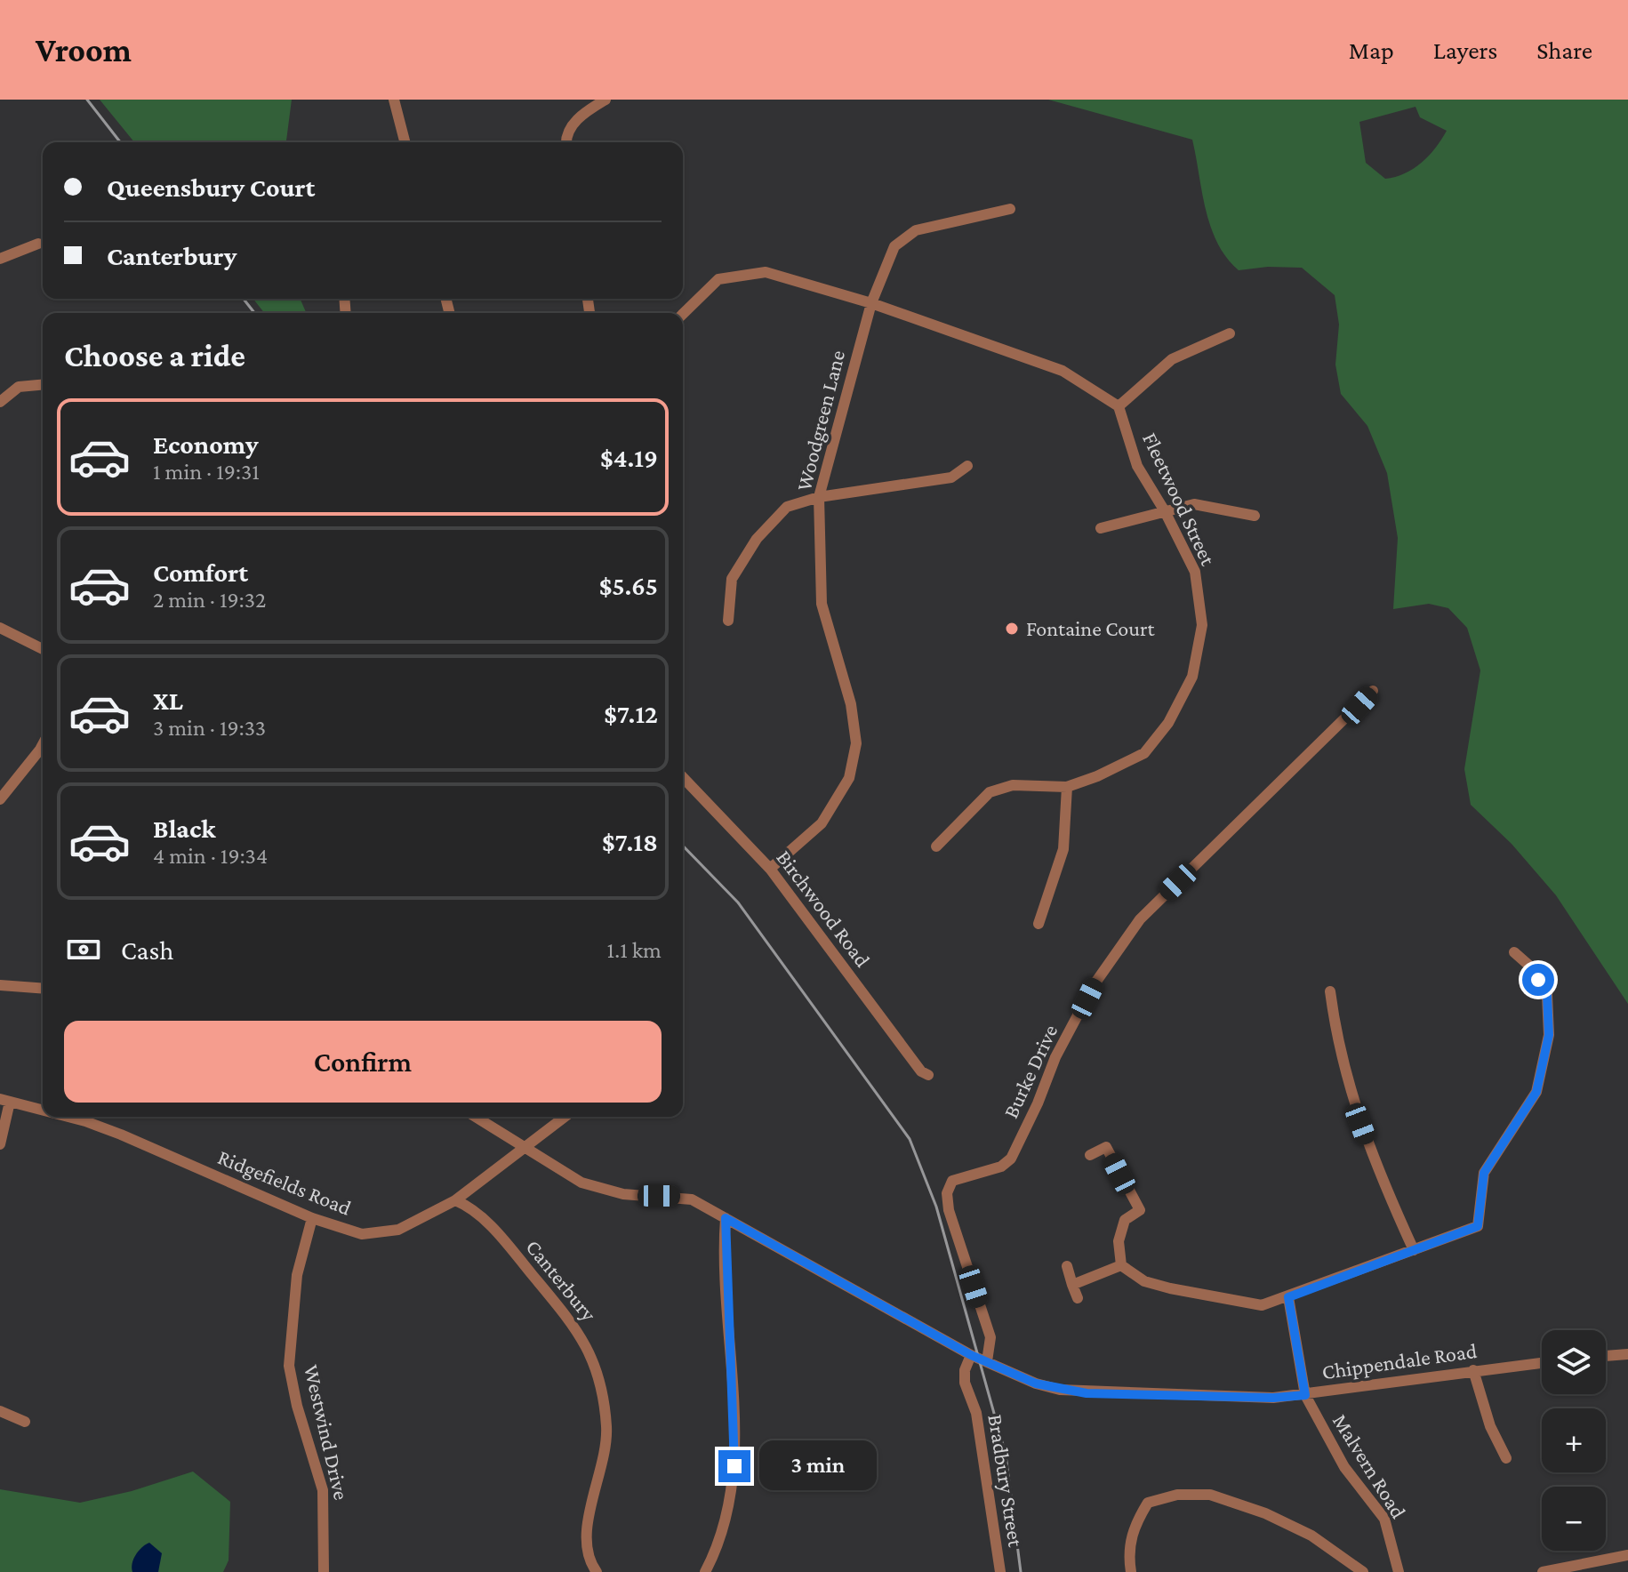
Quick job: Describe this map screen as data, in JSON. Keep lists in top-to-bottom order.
{
  "streets": {
    "street": [
      "Woodgreen Lane",
      "Fleetwood Street",
      "Birchwood Road",
      "Burke Drive",
      "Ridgefields Road",
      "Canterbury",
      "Chippendale Road",
      "Westwind Drive",
      "Malvern Road",
      "Bradbury Street"
    ]
  },
  "crossings": [
    ["Woodgreen Lane", "Birchwood Road"],
    ["Burke Drive", "Chippendale Road"],
    ["Ridgefields Road", "Canterbury"],
    ["Ridgefields Road", "Chippendale Road"],
    ["Ridgefields Road", "Westwind Drive"],
    ["Chippendale Road", "Malvern Road"],
    ["Chippendale Road", "Bradbury Street"]
  ],
  "places": ["Fontaine Court"],
  "page": {
    "header": "Vroom",
    "nav": ["Map", "Layers", "Share"],
    "banner": ["Queensbury Court", "Canterbury"],
    "heading": "Choose a ride",
    "list": [
      {
        "name": "Economy",
        "note": "1 min · 19:31",
        "value": "$4.19"
      },
      {
        "name": "Comfort",
        "note": "2 min · 19:32",
        "value": "$5.65"
      },
      {
        "name": "XL",
        "note": "3 min · 19:33",
        "value": "$7.12"
      },
      {
        "name": "Black",
        "note": "4 min · 19:34",
        "value": "$7.18"
      }
    ],
    "pay": ["Cash", "1.1 km"],
    "buttons": "Confirm",
    "map_buttons": ["+", "−"],
    "bubble": "3 min"
  }
}
